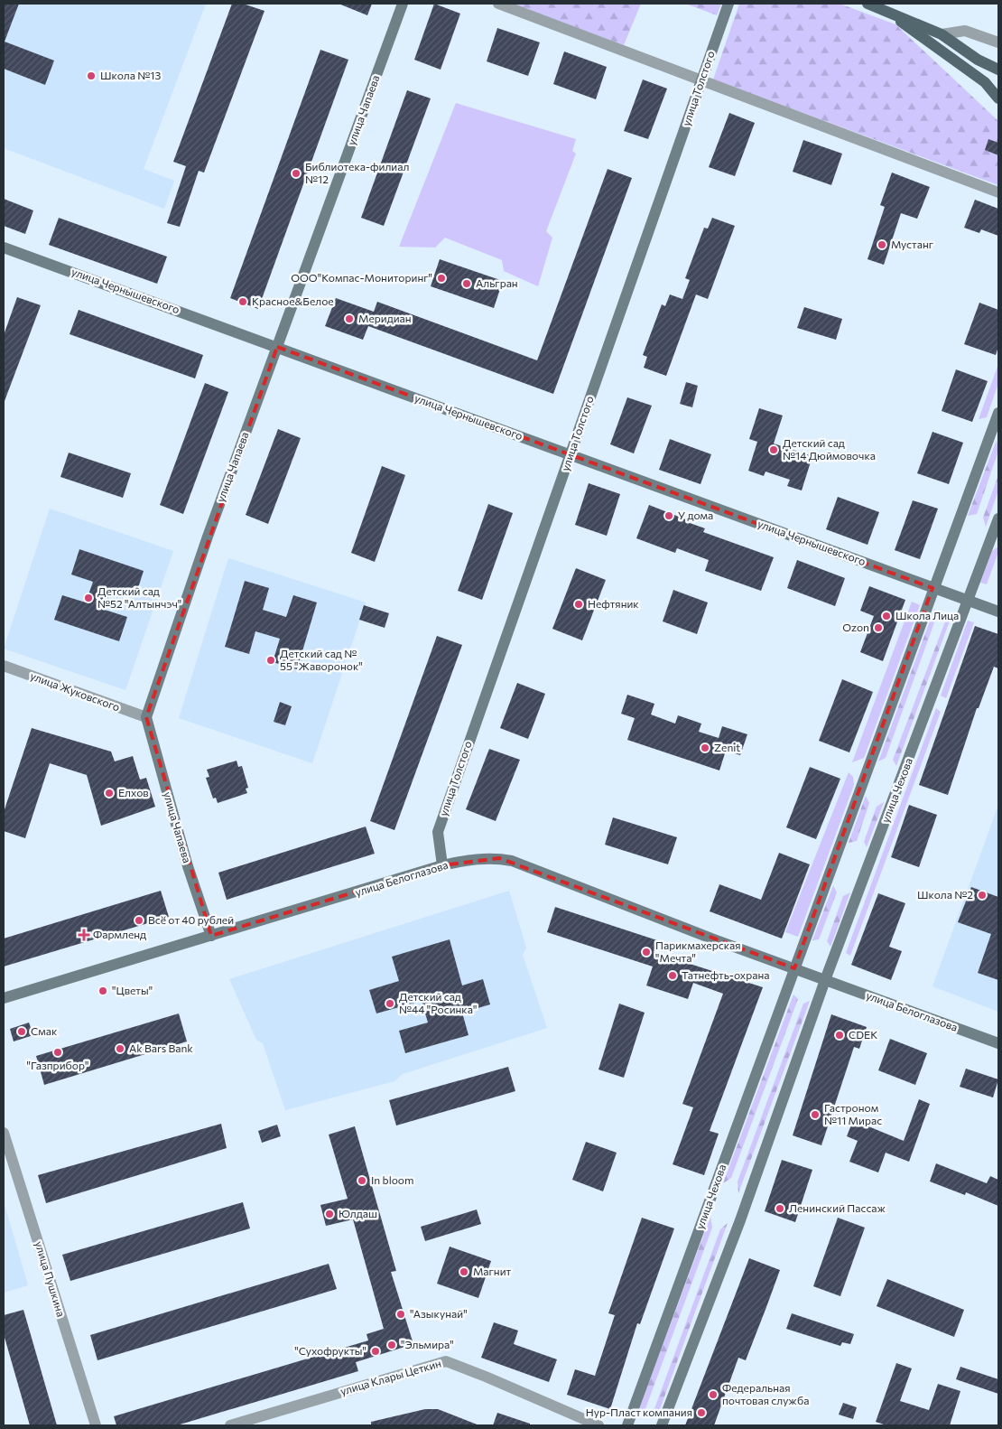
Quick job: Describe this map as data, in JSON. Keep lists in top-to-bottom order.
{
  "streets": {
    "street": [
      "улица Толстого",
      "улица Чапаева",
      "улица Чернышевского",
      "улица Жуковского",
      "улица Чехова",
      "улица Белоглазова",
      "улица Пушкина",
      "улица Клары Цеткин"
    ]
  },
  "crossings": [
    ["улица Толстого", "улица Чернышевского"],
    ["улица Толстого", "улица Белоглазова"],
    ["улица Чапаева", "улица Чернышевского"],
    ["улица Чапаева", "улица Жуковского"],
    ["улица Чапаева", "улица Белоглазова"],
    ["улица Чернышевского", "улица Чехова"],
    ["улица Чехова", "улица Белоглазова"]
  ],
  "places": {
    "other": [
      "Школа №13",
      "Библиотека-филиал №12",
      "Мустанг",
      "ООО\"Компас-Мониторинг\"",
      "Альгран",
      "Красное&Белое",
      "Меридиан",
      "Детский сад №14 Дюймовочка",
      "У дома",
      "Детский сад №52 \"Алтынчэч\"",
      "Нефтяник",
      "Школа Лица",
      "Ozon",
      "Детский сад № 55 \"Жаворонок\"",
      "Zenit",
      "Елхов",
      "Школа №2",
      "Всё от 40 рублей",
      "Парикмахерская \"Мечта\"",
      "Татнефть-охрана",
      "\"Цветы\"",
      "Детский сад №44 \"Росинка\"",
      "Смак",
      "CDEK",
      "Ak Bars Bank",
      "\"Газприбор\"",
      "Гастроном №11 Мирас",
      "In bloom",
      "Ленинский Пассаж",
      "Юлдаш",
      "Магнит",
      "\"Азыкунай\"",
      "\"Эльмира\"",
      "\"Сухофрукты\"",
      "Федеральная почтовая служба",
      "Нур-Пласт компания"
    ],
    "health": ["Фармленд"]
  }
}
